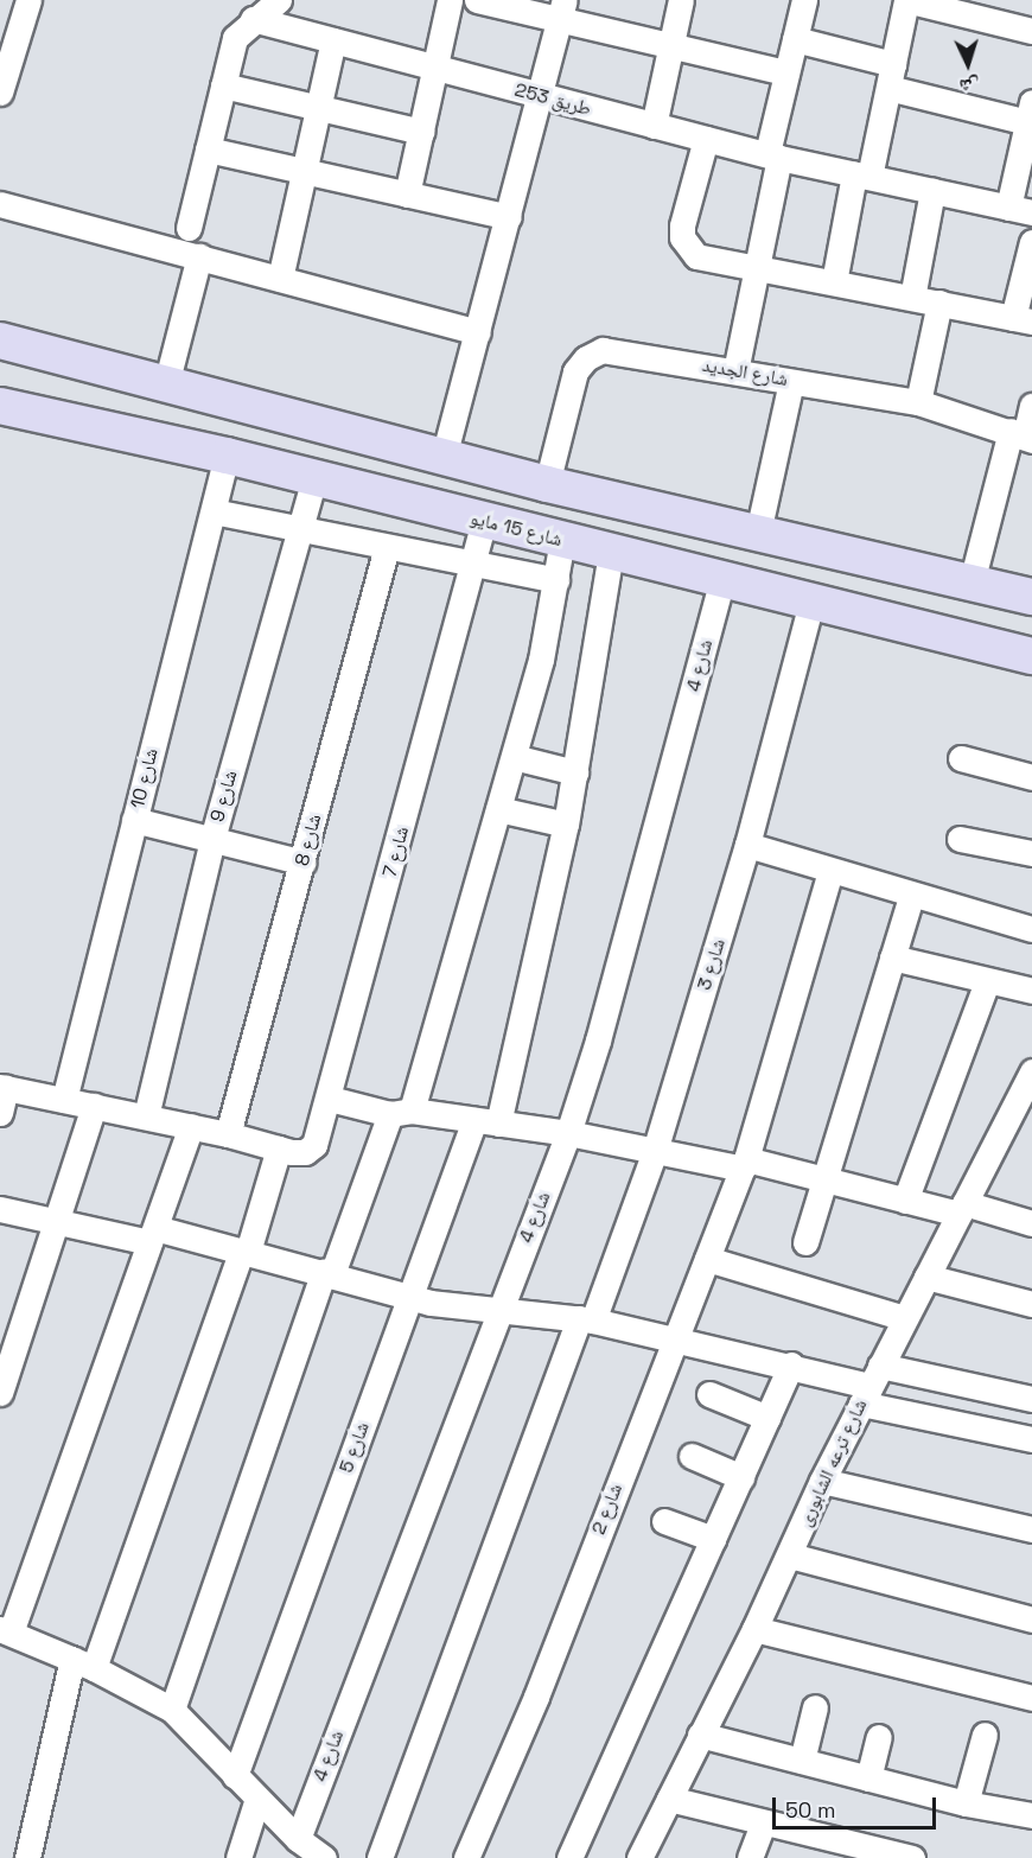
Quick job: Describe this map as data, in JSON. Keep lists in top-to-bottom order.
{
  "streets": {
    "main road": ["شارع 15 مايو"],
    "street": [
      "طريق 253",
      "شارع الجديد",
      "شارع 4",
      "شارع 10",
      "شارع 9",
      "شارع 8",
      "شارع 7",
      "شارع 3",
      "شارع 5",
      "شارع ترعه الشابورى",
      "شارع 2"
    ]
  },
  "crossings": [
    ["شارع 15 مايو", "شارع 4"],
    ["شارع 15 مايو", "شارع 10"],
    ["شارع 15 مايو", "شارع 9"],
    ["شارع 15 مايو", "شارع 7"],
    ["شارع 15 مايو", "شارع 3"],
    ["شارع 15 مايو", "شارع 5"],
    ["شارع 10", "شارع 7"],
    ["شارع 9", "شارع 7"],
    ["شارع 8", "شارع 7"]
  ],
  "scale_bar": "50 m",
  "north": "bottom"
}
